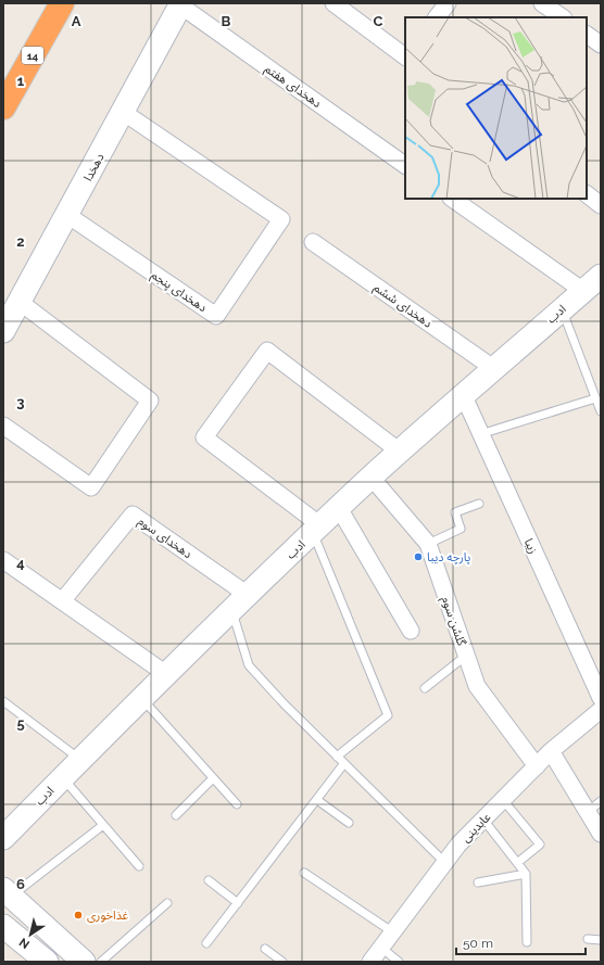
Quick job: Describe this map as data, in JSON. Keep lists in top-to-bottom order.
{
  "streets": {
    "highway": ["14"],
    "main road": ["دهخدا", "ادب"],
    "street": [
      "دهخدای هفتم",
      "دهخدای پنجم",
      "دهخدای ششم",
      "دهخدای سوم",
      "زیبا",
      "گلشن سوم",
      "عابدینی"
    ]
  },
  "crossings": [
    ["دهخدای هفتم", "دهخدا"],
    ["دهخدا", "دهخدای پنجم"],
    ["دهخدای ششم", "ادب"],
    ["ادب", "دهخدای سوم"],
    ["ادب", "زیبا"],
    ["ادب", "گلشن سوم"],
    ["گلشن سوم", "عابدینی"]
  ],
  "places": ["پارچه دیبا", "غذاخوری"],
  "scale_bar": "50 m",
  "north": "bottom left",
  "grid": {
    "columns": ["A", "B", "C"],
    "rows": [
      "1",
      "2",
      "3",
      "4",
      "5",
      "6"
    ]
  }
}
